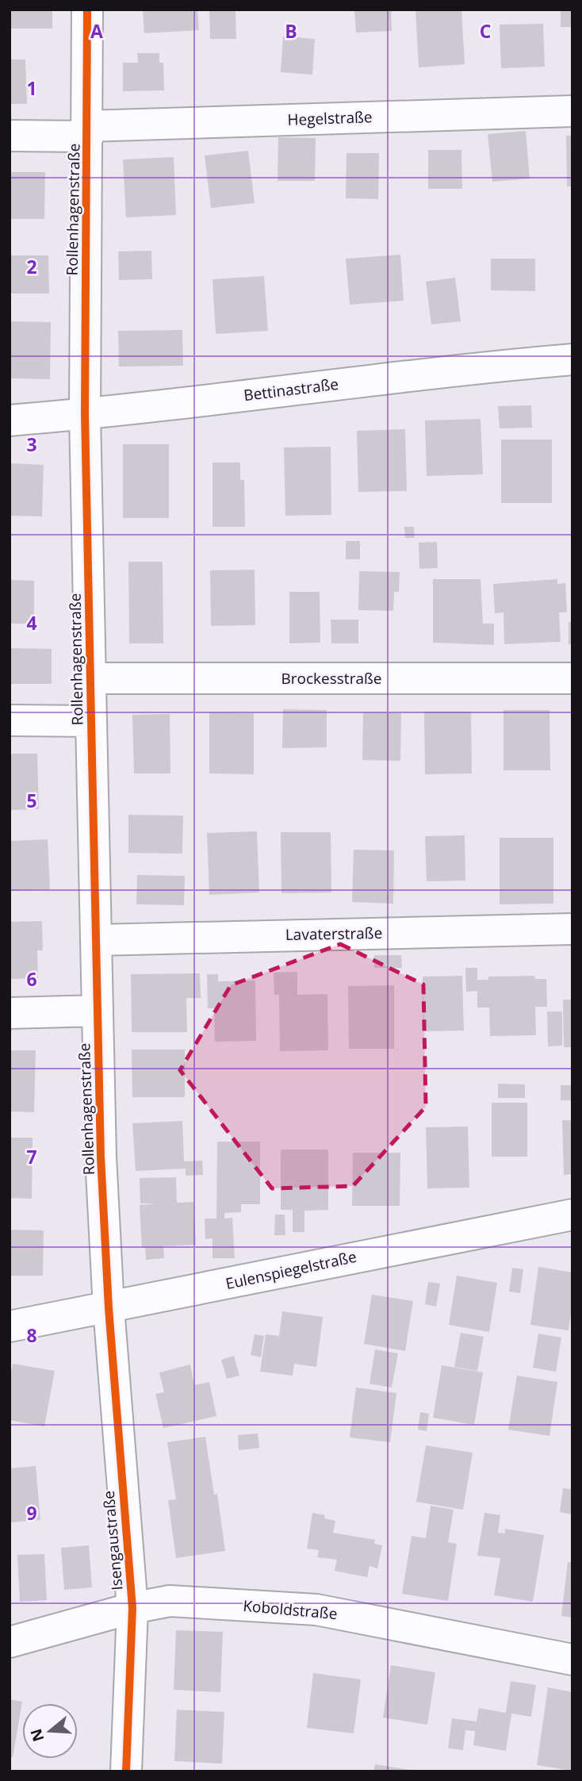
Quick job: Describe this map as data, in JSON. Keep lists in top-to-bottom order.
{
  "streets": {
    "street": [
      "Hegelstraße",
      "Rollenhagenstraße",
      "Bettinastraße",
      "Brockesstraße",
      "Lavaterstraße",
      "Eulenspiegelstraße",
      "Isengaustraße",
      "Koboldstraße"
    ]
  },
  "crossings": [
    ["Hegelstraße", "Rollenhagenstraße"],
    ["Rollenhagenstraße", "Bettinastraße"],
    ["Rollenhagenstraße", "Brockesstraße"],
    ["Rollenhagenstraße", "Lavaterstraße"],
    ["Rollenhagenstraße", "Eulenspiegelstraße"],
    ["Rollenhagenstraße", "Isengaustraße"],
    ["Eulenspiegelstraße", "Isengaustraße"],
    ["Isengaustraße", "Koboldstraße"]
  ],
  "north": "left",
  "grid": {
    "columns": ["A", "B", "C"],
    "rows": [
      "1",
      "2",
      "3",
      "4",
      "5",
      "6",
      "7",
      "8",
      "9"
    ]
  }
}
